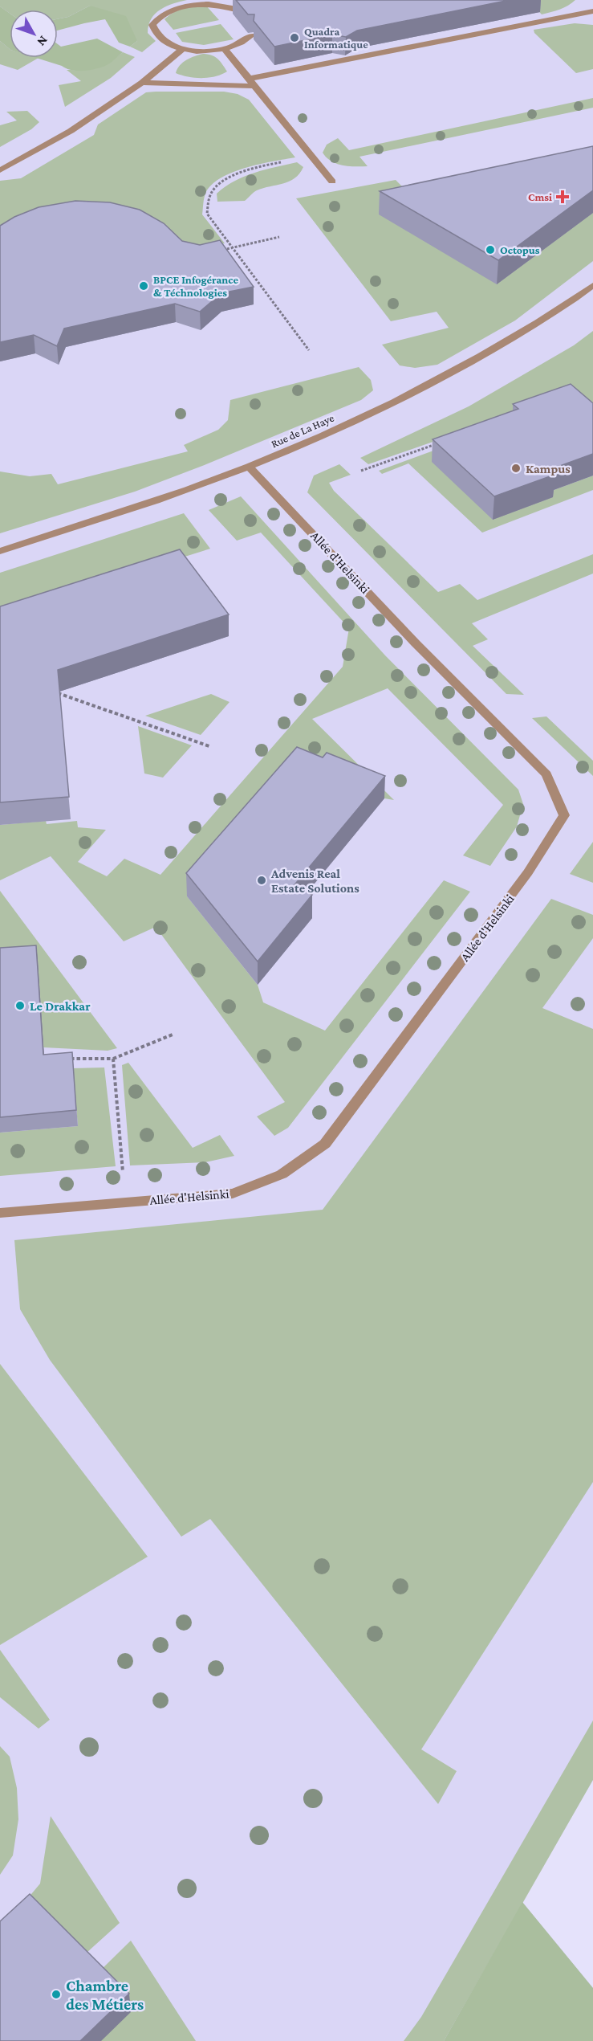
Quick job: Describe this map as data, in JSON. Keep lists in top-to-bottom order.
{
  "streets": {
    "street": ["Rue de La Haye", "Allée d'Helsinki"]
  },
  "crossings": [
    ["Rue de La Haye", "Allée d'Helsinki"]
  ],
  "places": {
    "other": [
      "Quadra Informatique",
      "Octopus",
      "BPCE Infogérance & Téchnologies",
      "Kampus",
      "Advenis Real Estate Solutions",
      "Le Drakkar",
      "Chambre des Métiers"
    ],
    "health": ["Cmsi"]
  },
  "north": "bottom right"
}
